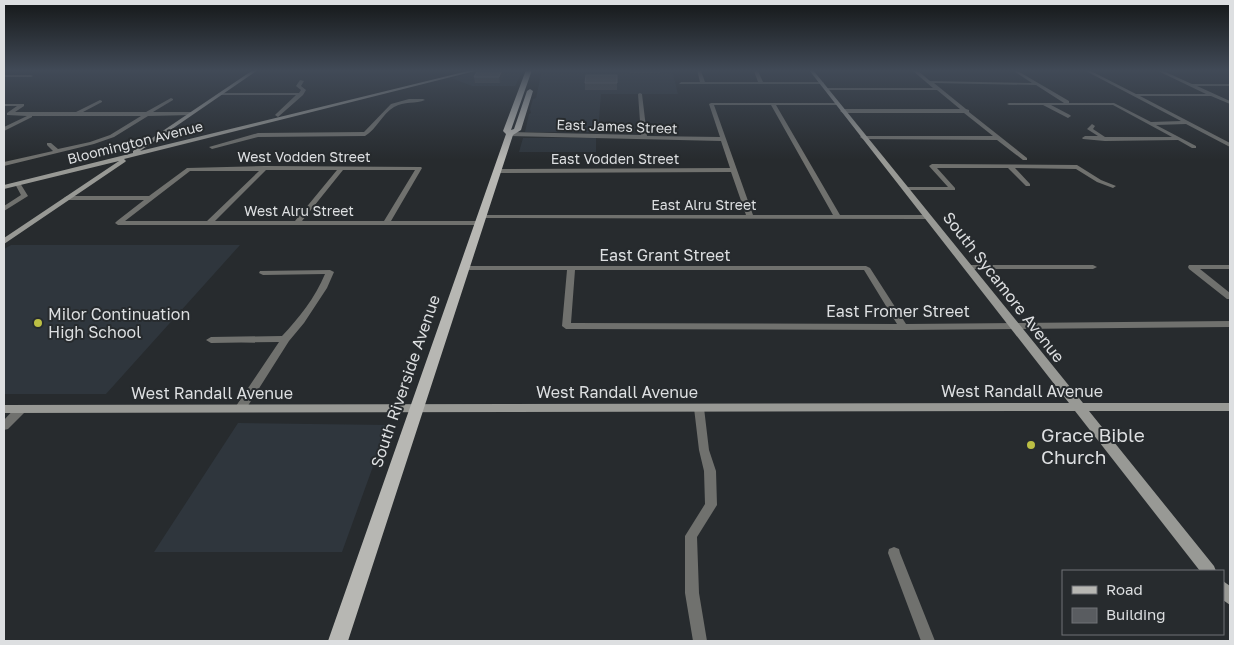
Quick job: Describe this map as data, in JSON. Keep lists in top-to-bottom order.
{
  "streets": {
    "main road": ["South Riverside Avenue"],
    "street": [
      "East James Street",
      "Bloomington Avenue",
      "West Vodden Street",
      "East Vodden Street",
      "East Alru Street",
      "West Alru Street",
      "East Grant Street",
      "South Sycamore Avenue",
      "East Fromer Street",
      "West Randall Avenue"
    ]
  },
  "crossings": [
    ["East James Street", "South Riverside Avenue"],
    ["East Vodden Street", "South Riverside Avenue"],
    ["East Alru Street", "West Alru Street"],
    ["East Alru Street", "South Sycamore Avenue"],
    ["East Alru Street", "South Riverside Avenue"],
    ["West Alru Street", "South Riverside Avenue"],
    ["East Grant Street", "East Fromer Street"],
    ["East Grant Street", "South Riverside Avenue"],
    ["South Sycamore Avenue", "East Fromer Street"],
    ["South Sycamore Avenue", "West Randall Avenue"],
    ["South Riverside Avenue", "West Randall Avenue"]
  ],
  "places": ["Milor Continuation High School", "Grace Bible Church"],
  "legend": ["Road", "Building"]
}
